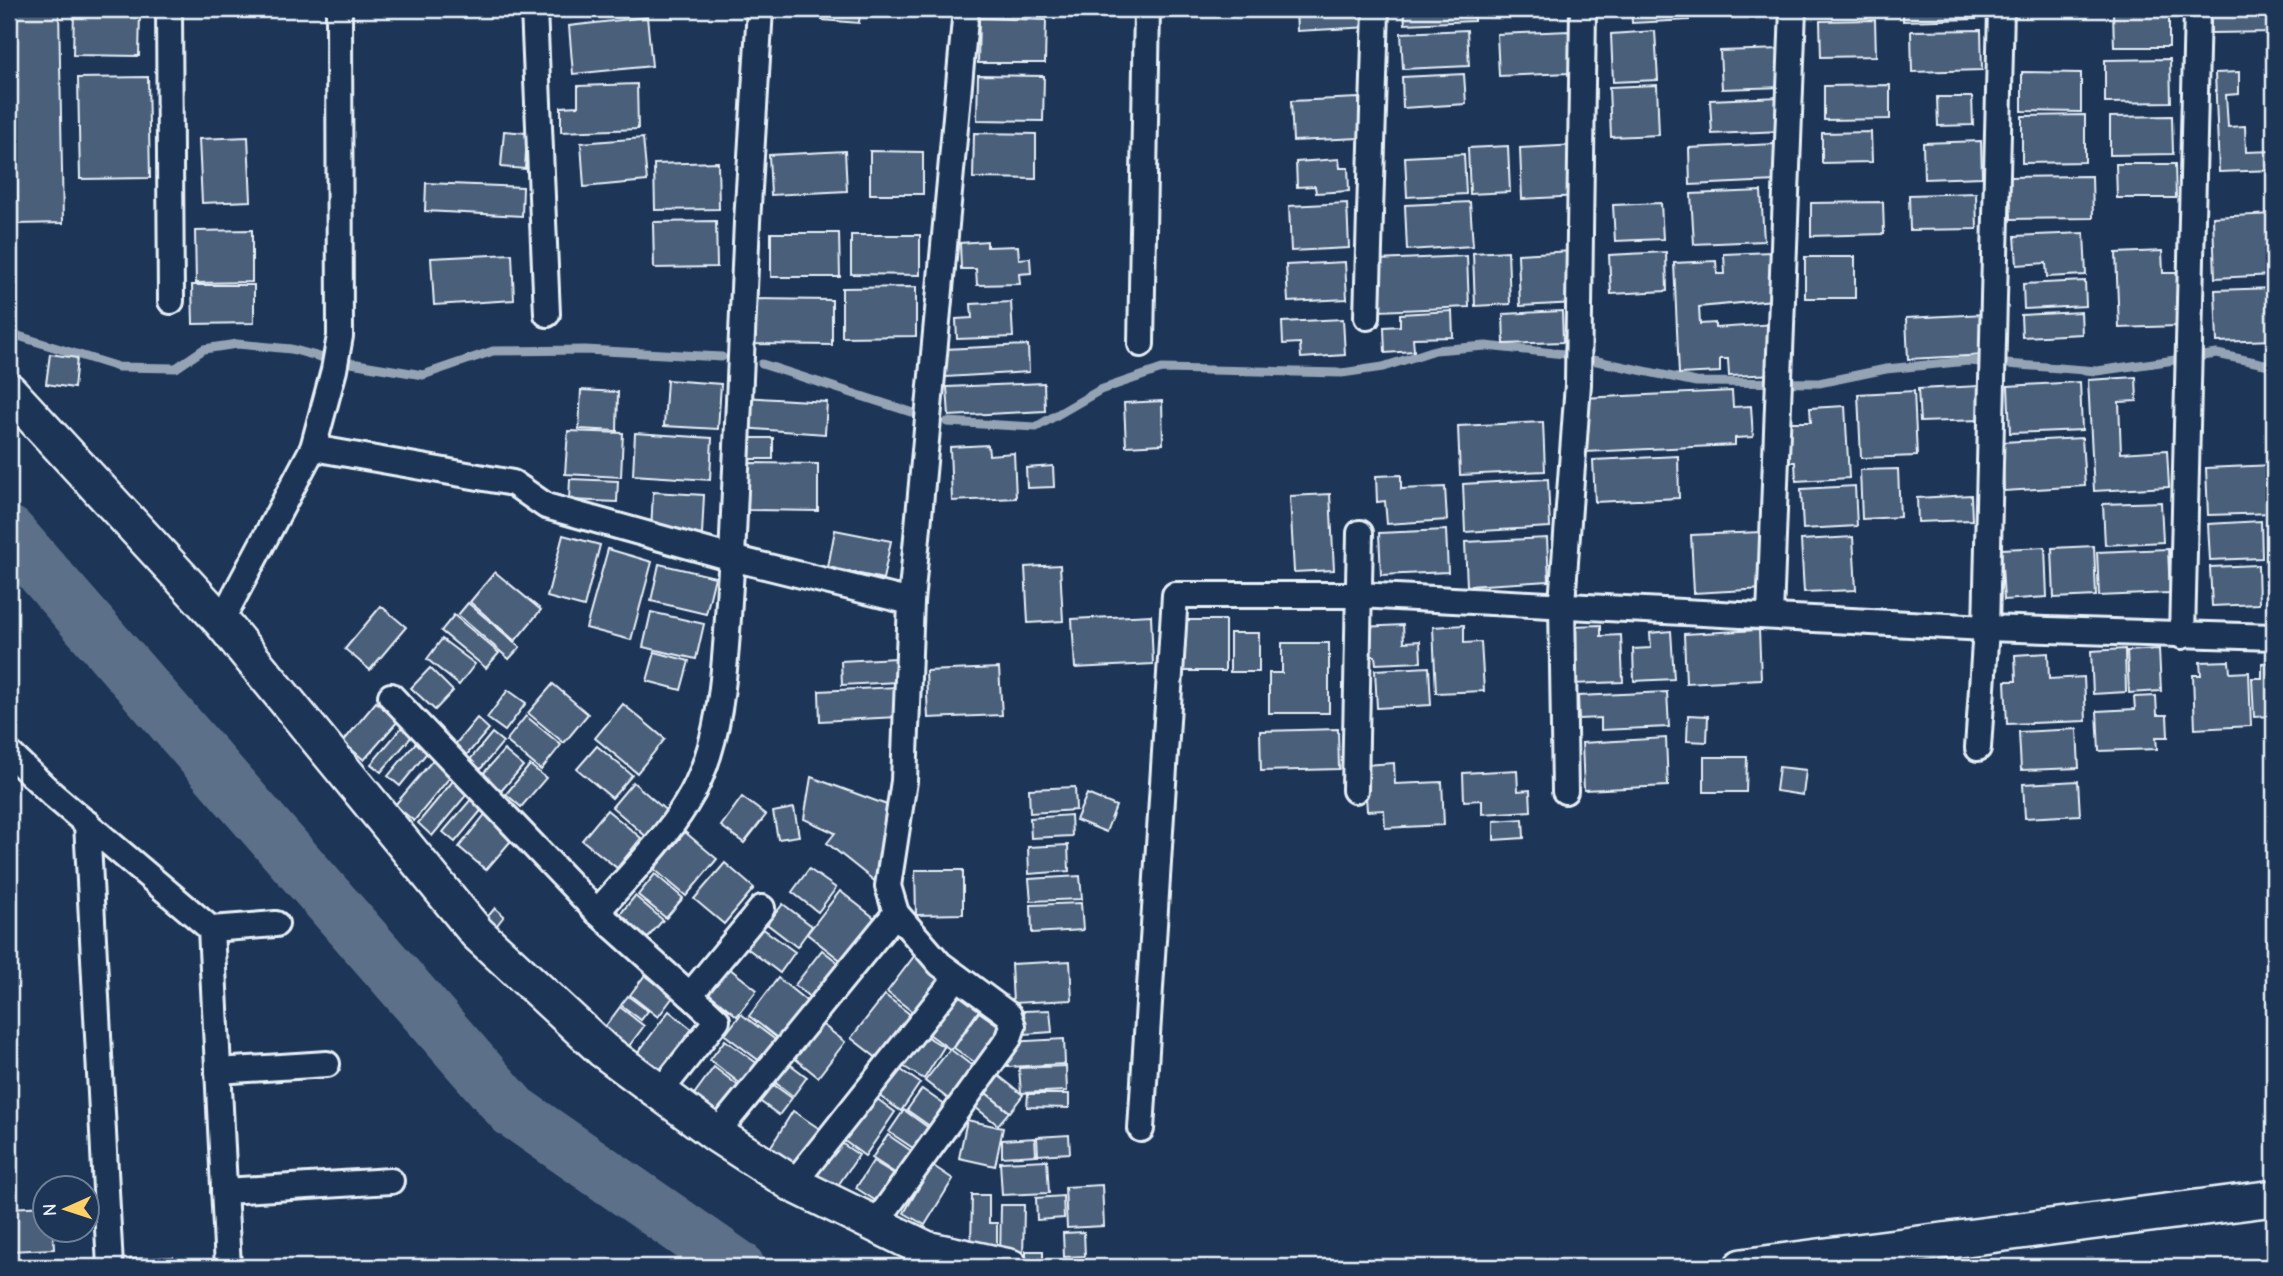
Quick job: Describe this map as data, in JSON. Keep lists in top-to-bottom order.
{
  "north": "left"
}
